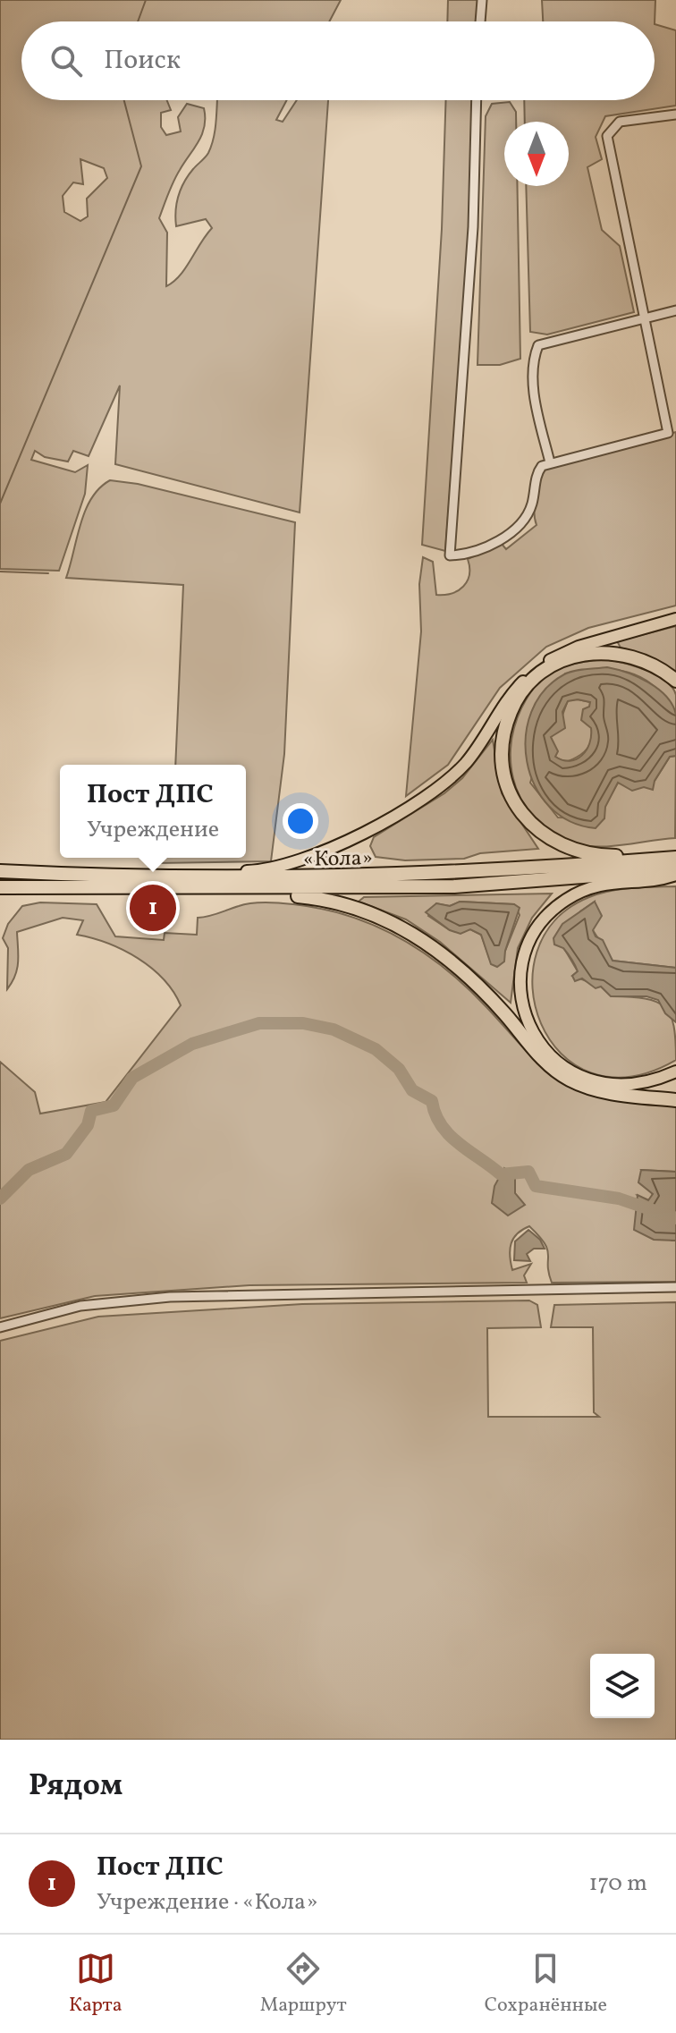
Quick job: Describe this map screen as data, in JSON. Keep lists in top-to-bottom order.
{
  "streets": {
    "highway": ["«Кола»"]
  },
  "north": "bottom",
  "page": {
    "search": "Поиск",
    "popup": ["Пост ДПС", "Учреждение"],
    "pins": "1",
    "heading": "Рядом",
    "list": [
      {
        "mark": "1",
        "name": "Пост ДПС",
        "note": "Учреждение · «Кола»",
        "value": "170 m"
      }
    ],
    "nav": ["Карта", "Маршрут", "Сохранённые"]
  }
}
